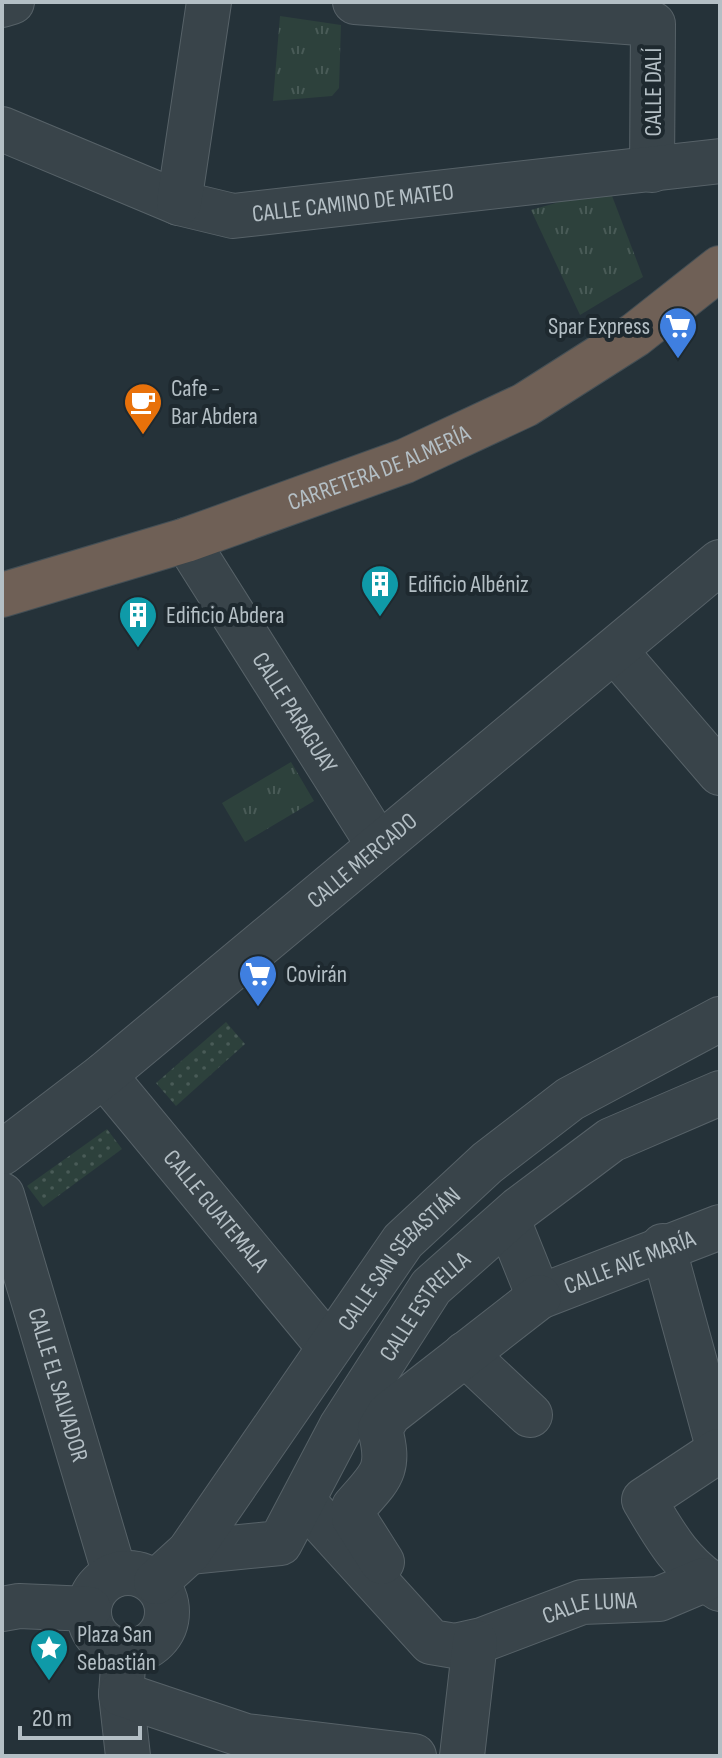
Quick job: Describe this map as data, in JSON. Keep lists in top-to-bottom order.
{
  "streets": {
    "highway": ["CARRETERA DE ALMERÍA"],
    "street": [
      "CALLE DALÍ",
      "CALLE CAMINO DE MATEO",
      "CALLE PARAGUAY",
      "CALLE MERCADO",
      "CALLE GUATEMALA",
      "CALLE SAN SEBASTIÁN",
      "CALLE AVE MARÍA",
      "CALLE ESTRELLA",
      "CALLE EL SALVADOR",
      "CALLE LUNA"
    ]
  },
  "crossings": [
    ["CALLE DALÍ", "CALLE CAMINO DE MATEO"],
    ["CARRETERA DE ALMERÍA", "CALLE PARAGUAY"],
    ["CALLE PARAGUAY", "CALLE MERCADO"],
    ["CALLE MERCADO", "CALLE GUATEMALA"],
    ["CALLE GUATEMALA", "CALLE SAN SEBASTIÁN"],
    ["CALLE SAN SEBASTIÁN", "CALLE ESTRELLA"],
    ["CALLE SAN SEBASTIÁN", "CALLE EL SALVADOR"],
    ["CALLE AVE MARÍA", "CALLE ESTRELLA"],
    ["CALLE AVE MARÍA", "CALLE LUNA"],
    ["CALLE ESTRELLA", "CALLE LUNA"]
  ],
  "places": {
    "supermarket": ["Spar Express", "Covirán"],
    "cafe": ["Cafe - Bar Abdera"],
    "building": ["Edificio Albéniz", "Edificio Abdera"],
    "place": ["Plaza San Sebastián"]
  },
  "scale_bar": "20 m"
}
